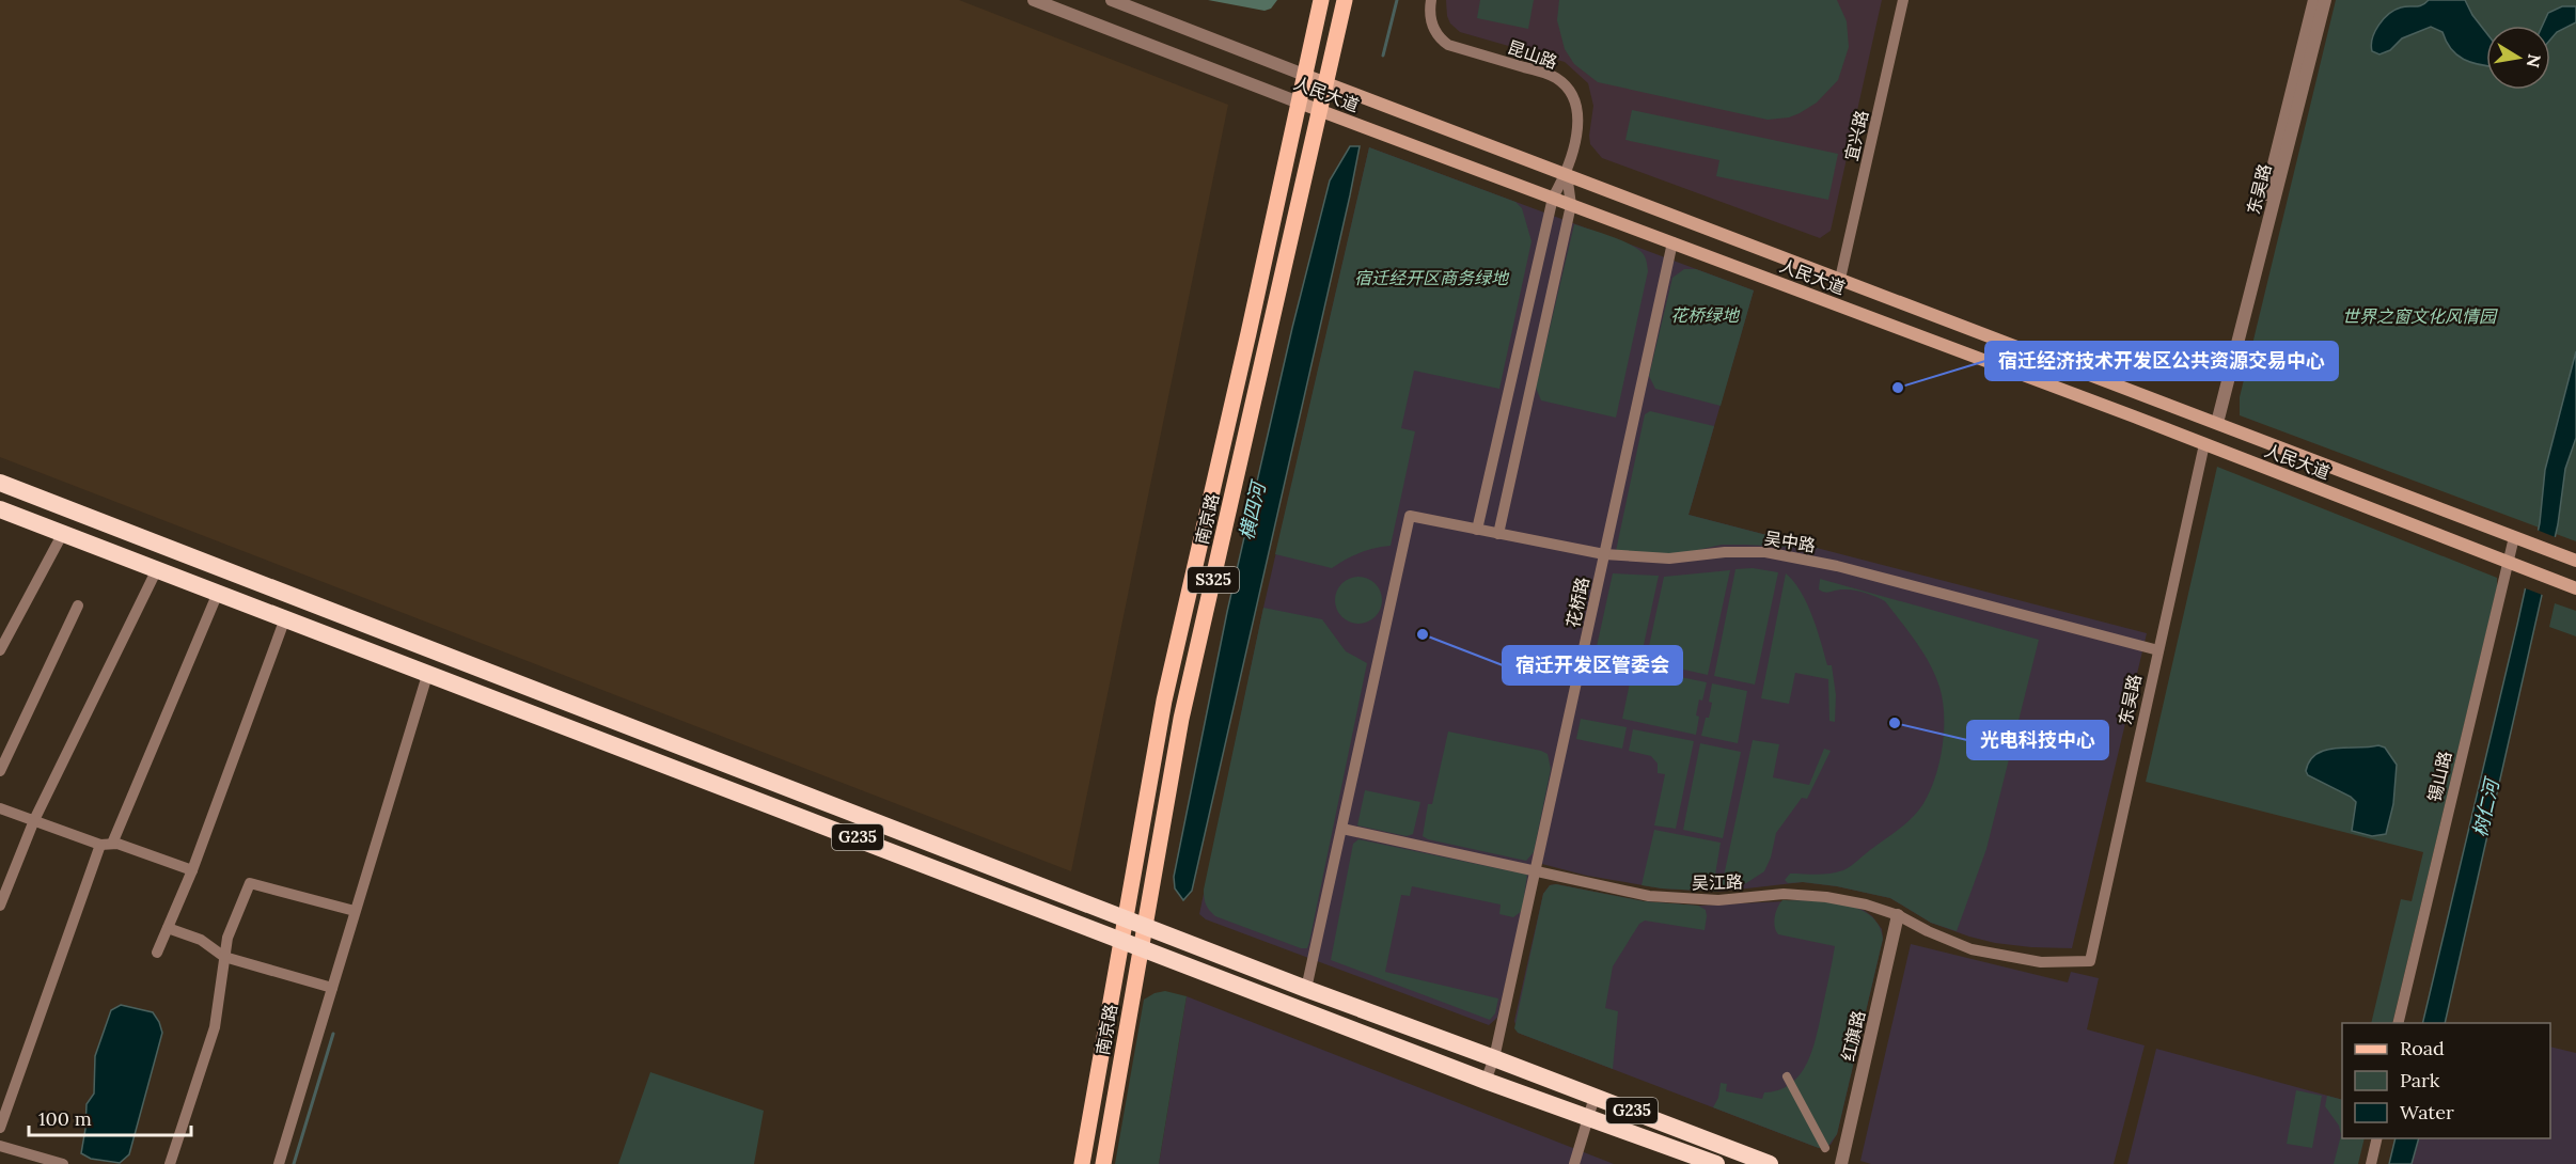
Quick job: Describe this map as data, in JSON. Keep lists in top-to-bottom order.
{
  "streets": {
    "highway": ["G235"],
    "main road": ["人民大道", "南京路", "S325"],
    "street": [
      "昆山路",
      "宜兴路",
      "东吴路",
      "吴中路",
      "花桥路",
      "锡山路",
      "吴江路",
      "红旗路"
    ]
  },
  "crossings": [
    ["昆山路", "人民大道"],
    ["人民大道", "宜兴路"],
    ["人民大道", "东吴路"],
    ["人民大道", "南京路"],
    ["人民大道", "花桥路"],
    ["人民大道", "锡山路"],
    ["东吴路", "吴中路"],
    ["东吴路", "吴江路"],
    ["南京路", "G235"],
    ["吴中路", "花桥路"],
    ["吴中路", "吴江路"],
    ["花桥路", "G235"],
    ["花桥路", "吴江路"],
    ["吴江路", "红旗路"]
  ],
  "water": ["横四河", "树仁河"],
  "parks": ["宿迁经开区商务绿地", "花桥绿地", "世界之窗文化风情园"],
  "places": ["宿迁经济技术开发区公共资源交易中心", "宿迁开发区管委会", "光电科技中心"],
  "legend": ["Road", "Park", "Water"],
  "scale_bar": "100 m",
  "north": "right"
}
